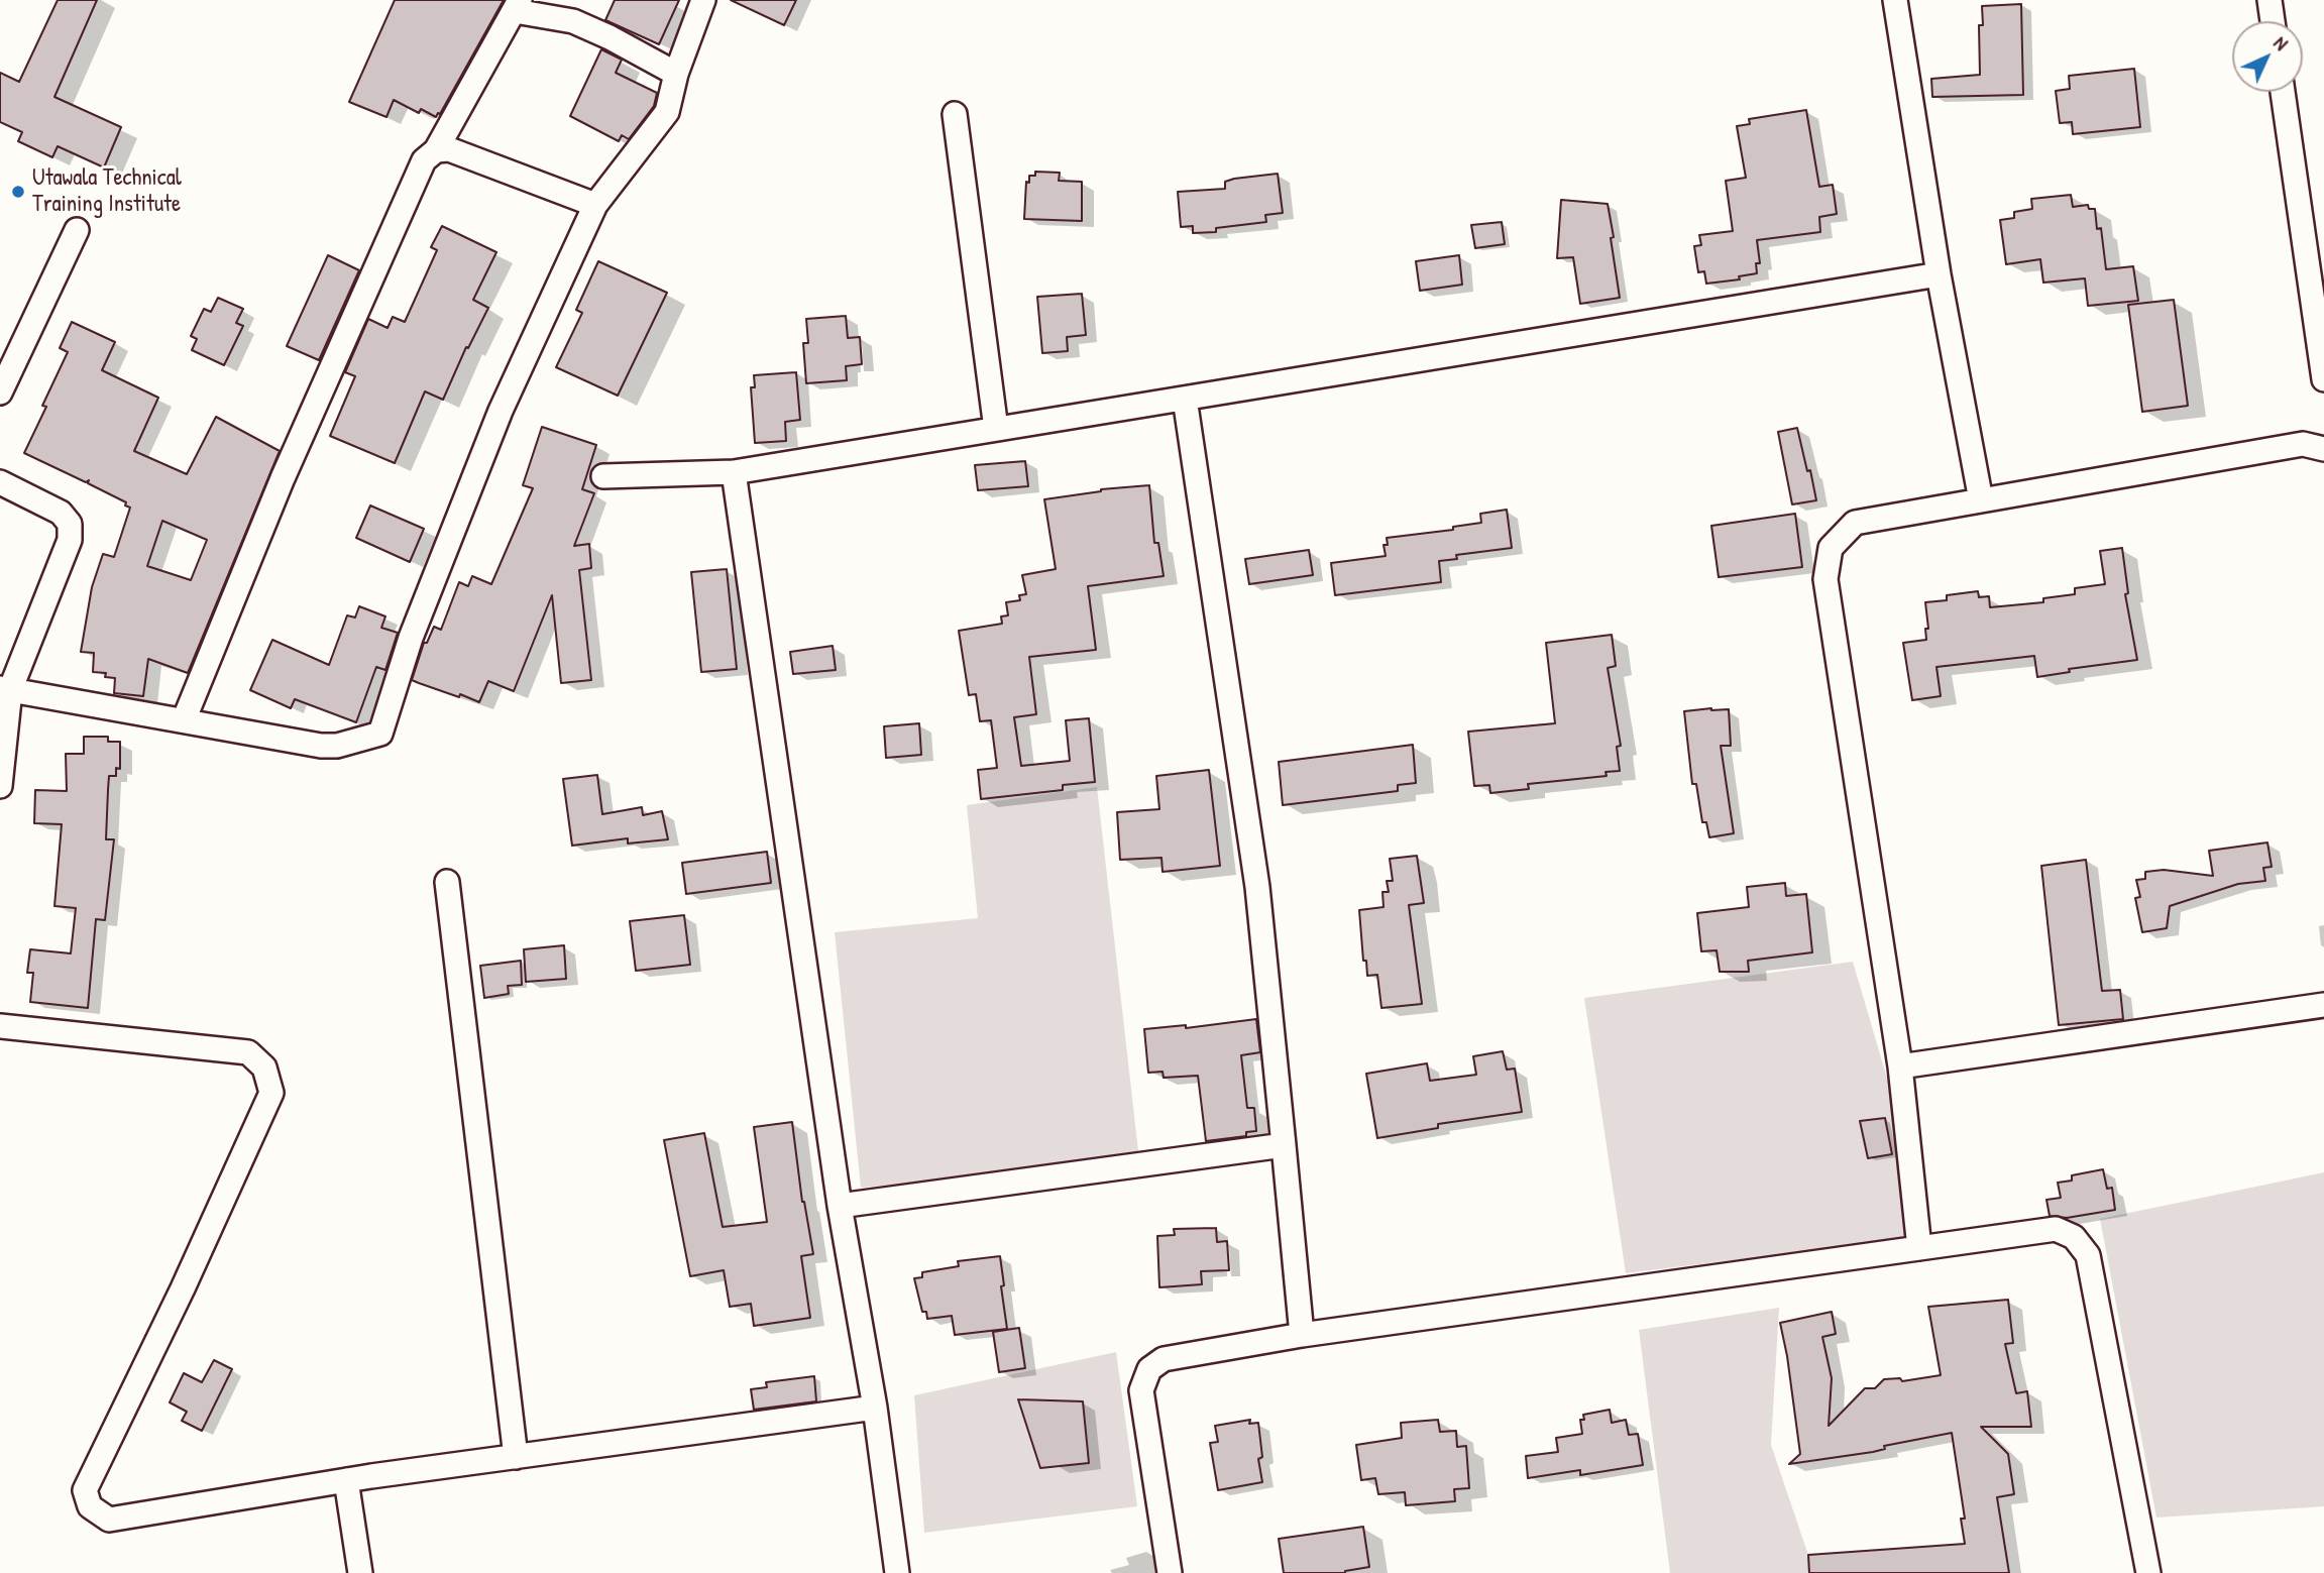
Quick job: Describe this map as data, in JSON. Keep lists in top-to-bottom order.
{
  "places": ["Utawala Technical Training Institute"],
  "north": "top right"
}
